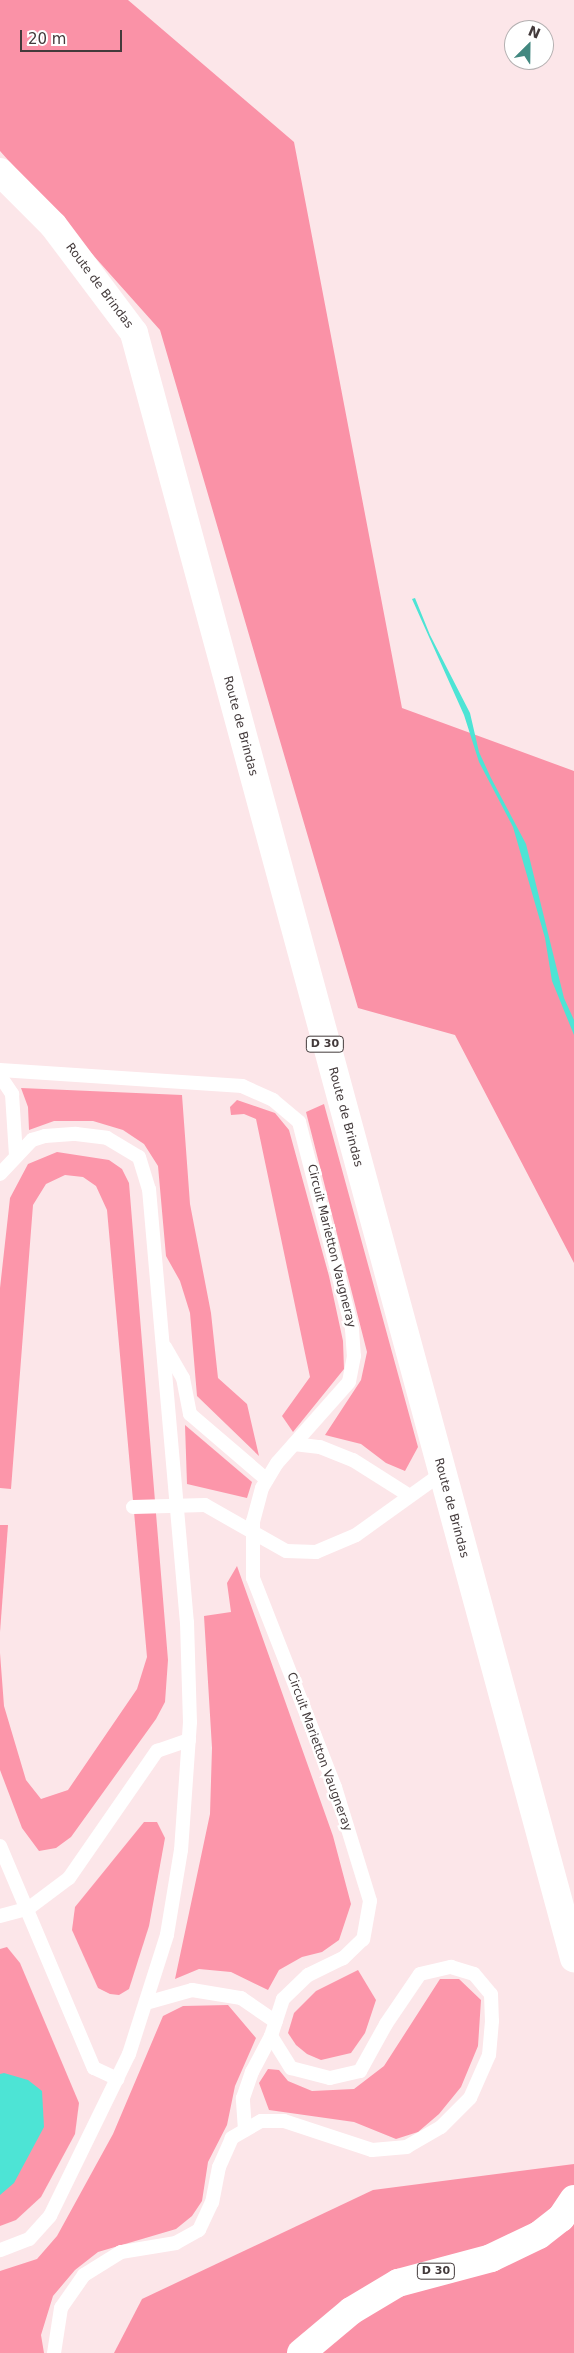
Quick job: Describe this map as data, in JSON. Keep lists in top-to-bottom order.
{
  "streets": {
    "main road": ["Route de Brindas", "D 30"],
    "lane": ["Circuit Marietton Vaugneray"]
  },
  "scale_bar": "20 m",
  "north": "top right"
}
